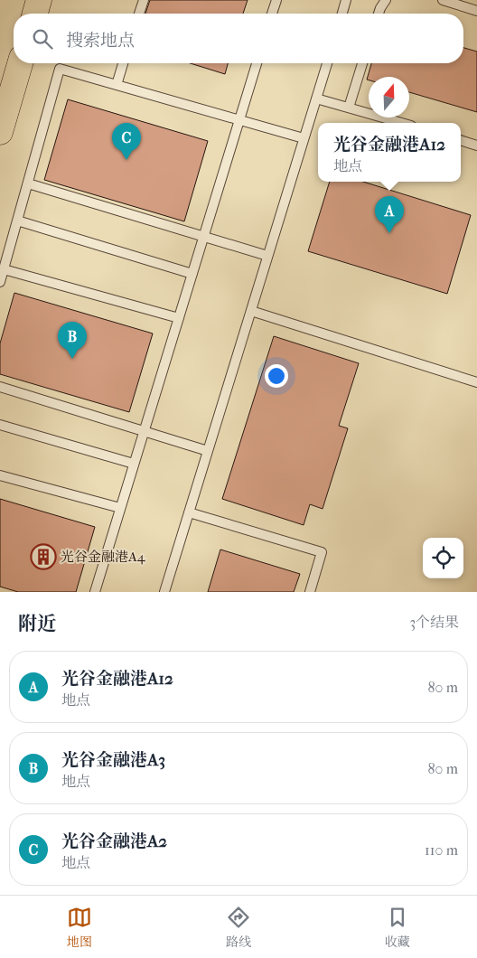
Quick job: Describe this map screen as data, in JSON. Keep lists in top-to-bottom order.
{
  "places": {
    "building": ["光谷金融港A4"]
  },
  "north": "top",
  "page": {
    "search": "搜索地点",
    "popup": ["光谷金融港A12", "地点"],
    "pins": ["C", "A", "B"],
    "heading": ["附近", "3个结果"],
    "list": [
      {
        "mark": "A",
        "name": "光谷金融港A12",
        "note": "地点",
        "value": "80 m"
      },
      {
        "mark": "B",
        "name": "光谷金融港A3",
        "note": "地点",
        "value": "80 m"
      },
      {
        "mark": "C",
        "name": "光谷金融港A2",
        "note": "地点",
        "value": "110 m"
      }
    ],
    "nav": ["地图", "路线", "收藏"]
  }
}
